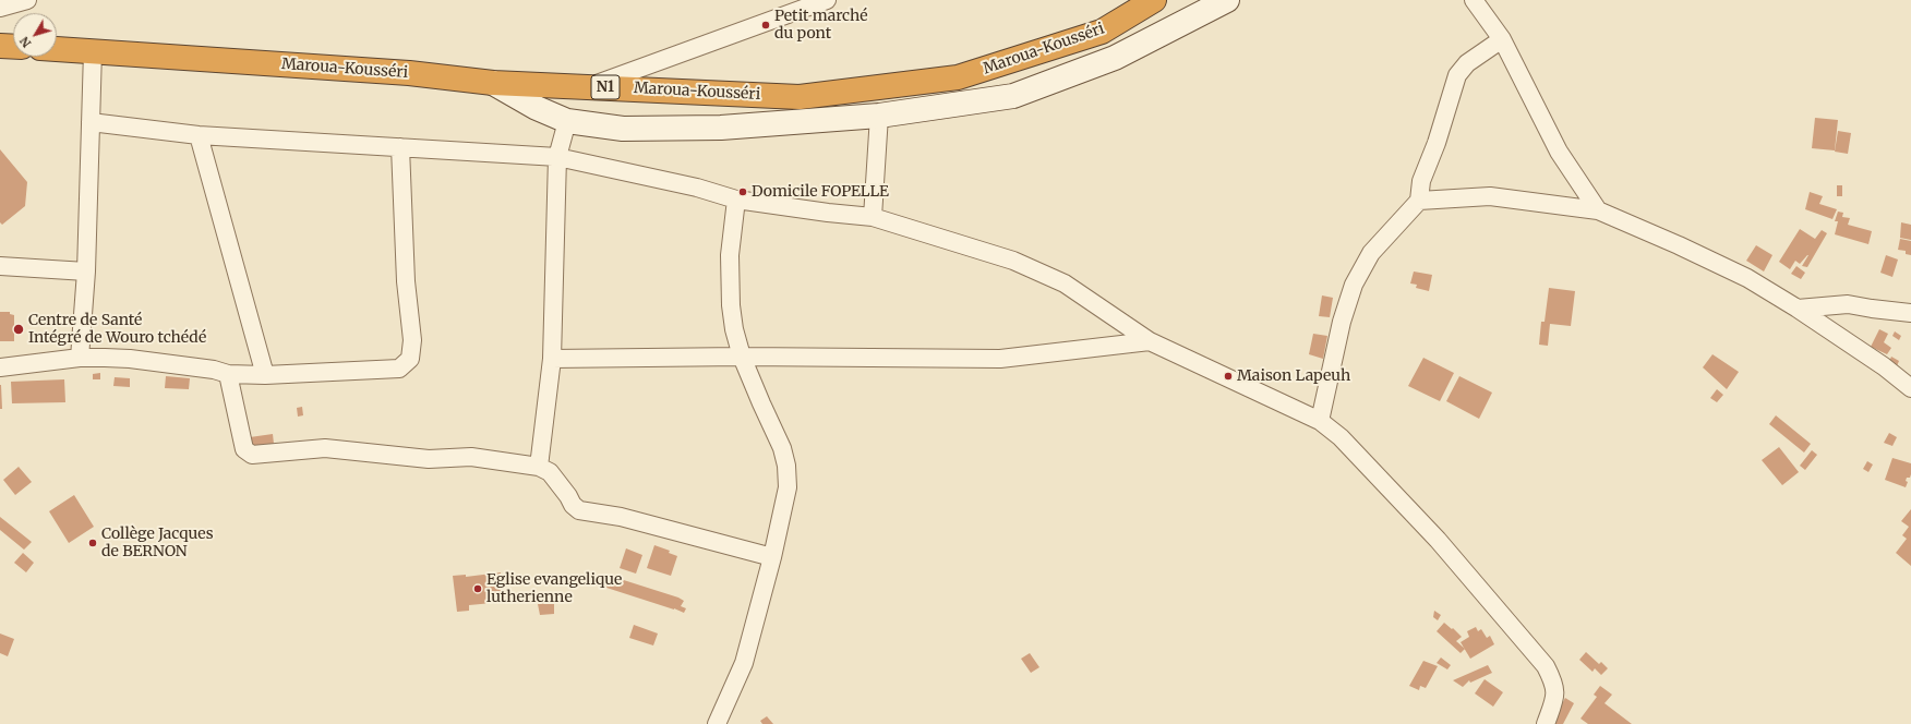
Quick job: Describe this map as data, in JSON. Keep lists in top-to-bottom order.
{
  "streets": {
    "highway": ["Maroua-Kousséri", "N1"]
  },
  "places": [
    "Petit marché du pont",
    "Domicile FOPELLE",
    "Centre de Santé Intégré de Wouro tchédé",
    "Maison Lapeuh",
    "Collège Jacques de BERNON",
    "Eglise evangelique lutherienne"
  ],
  "north": "bottom left"
}
